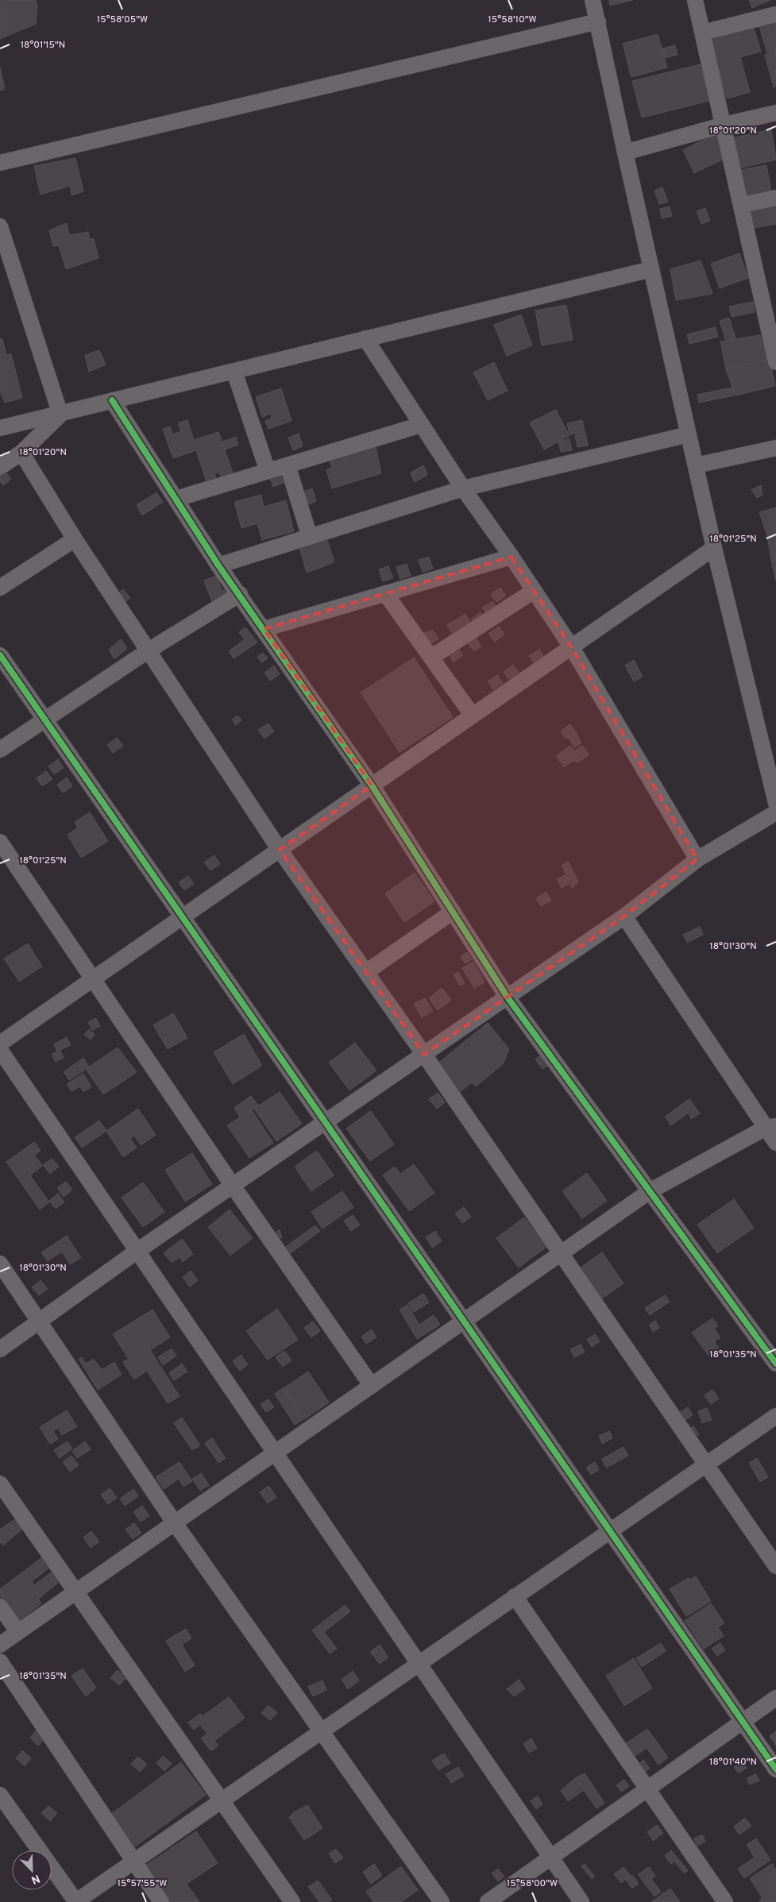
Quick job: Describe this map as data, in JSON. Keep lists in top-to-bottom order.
{
  "north": "bottom right",
  "coordinates": [
    "15°58'05\"W",
    "15°58'10\"W",
    "18°01'15\"N",
    "18°01'20\"N",
    "18°01'25\"N",
    "18°01'30\"N",
    "18°01'35\"N",
    "18°01'40\"N",
    "15°57'55\"W",
    "15°58'00\"W"
  ]
}
